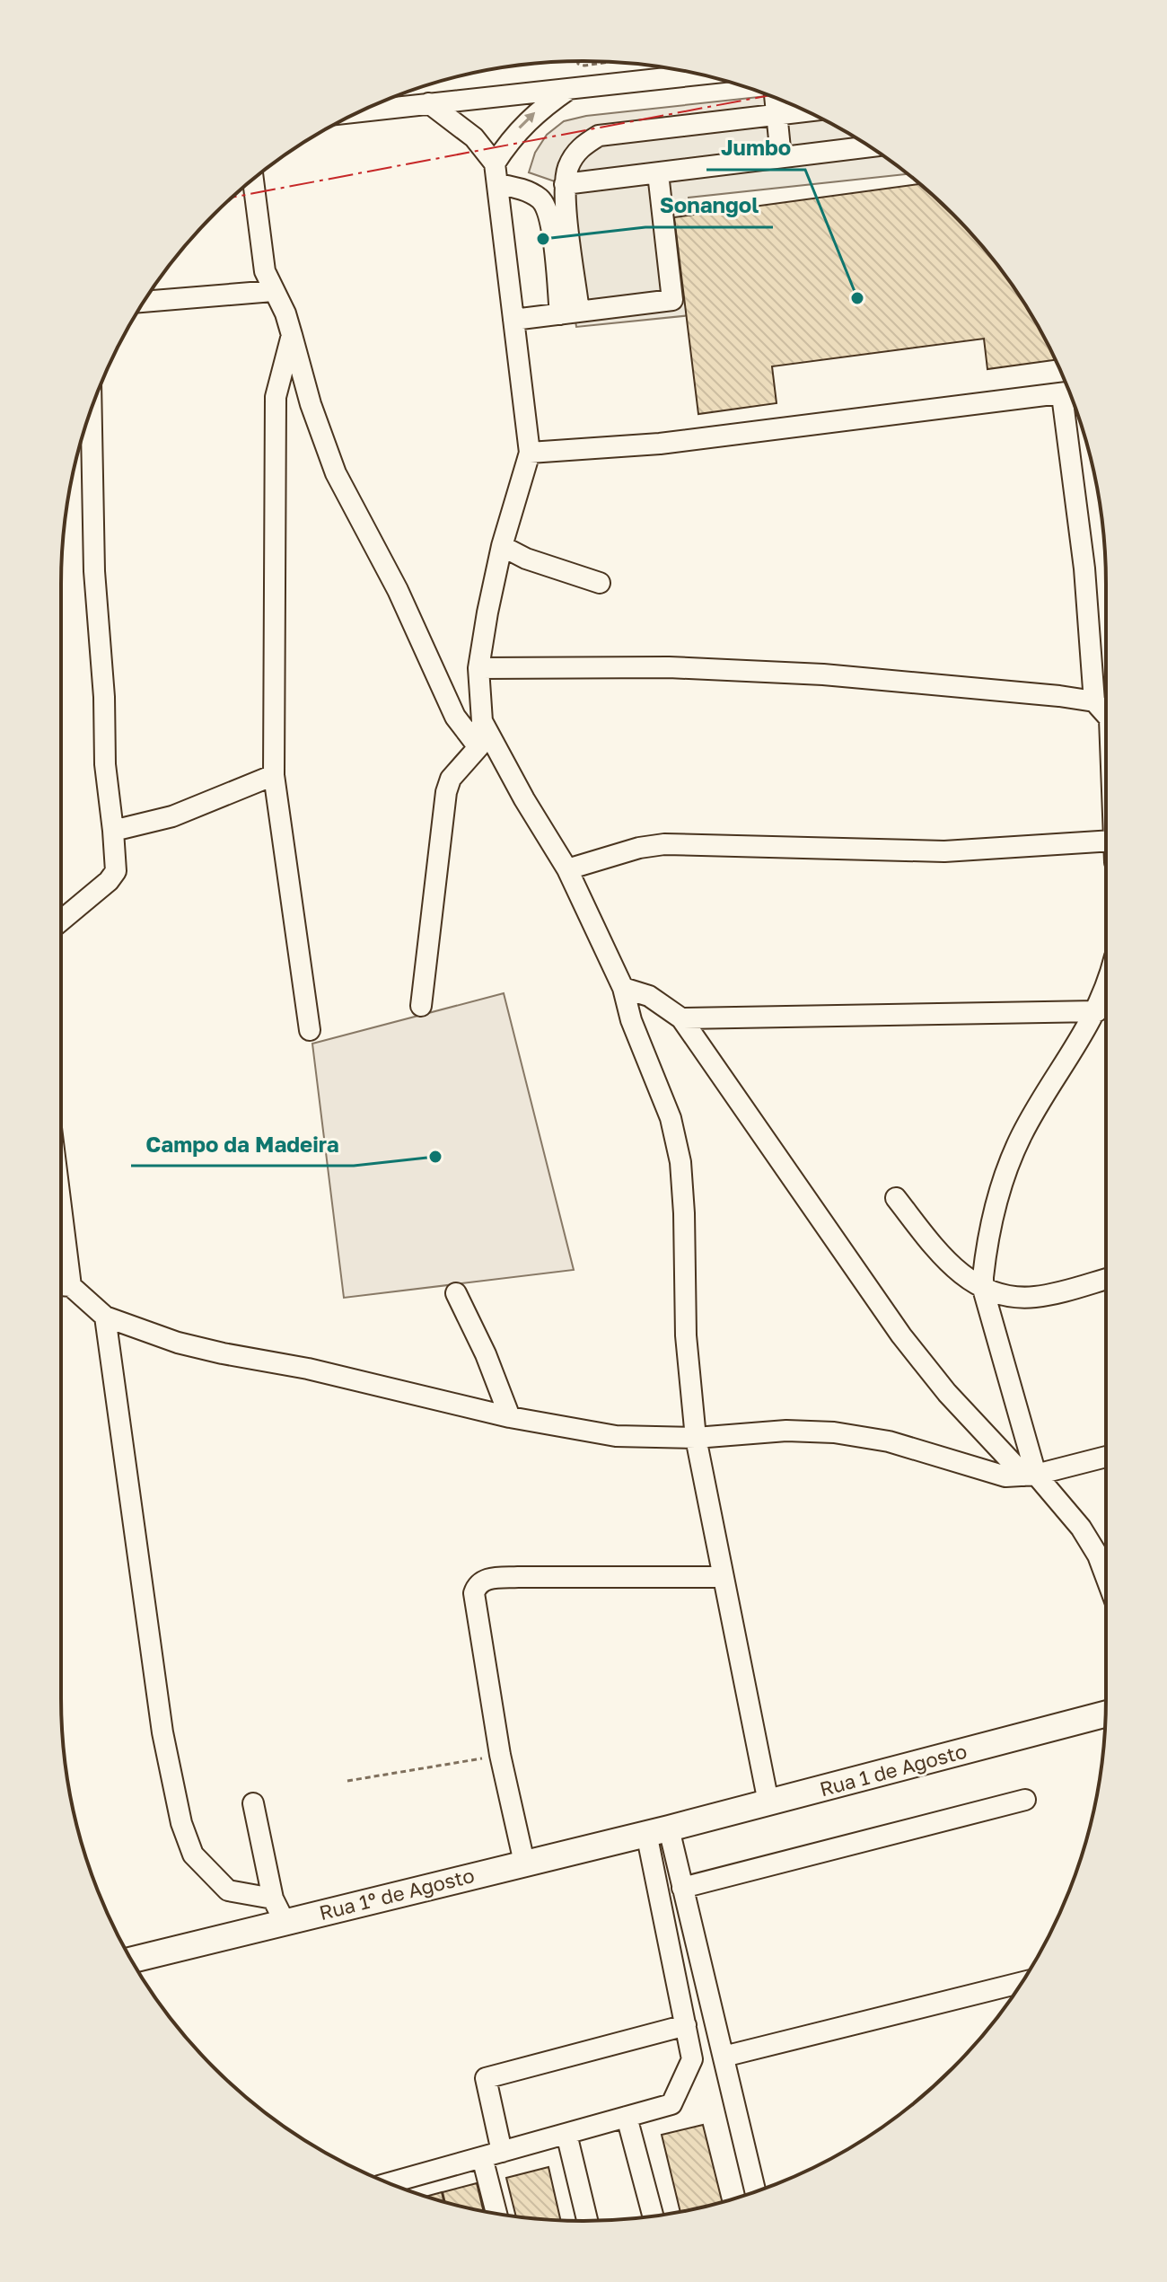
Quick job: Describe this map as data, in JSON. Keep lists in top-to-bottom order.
{
  "streets": {
    "main road": ["Rua 1 de Agosto", "Rua 1º de Agosto"]
  },
  "crossings": [
    ["Rua 1 de Agosto", "Rua 1º de Agosto"]
  ],
  "places": ["Sonangol", "Jumbo", "Campo da Madeira"]
}
